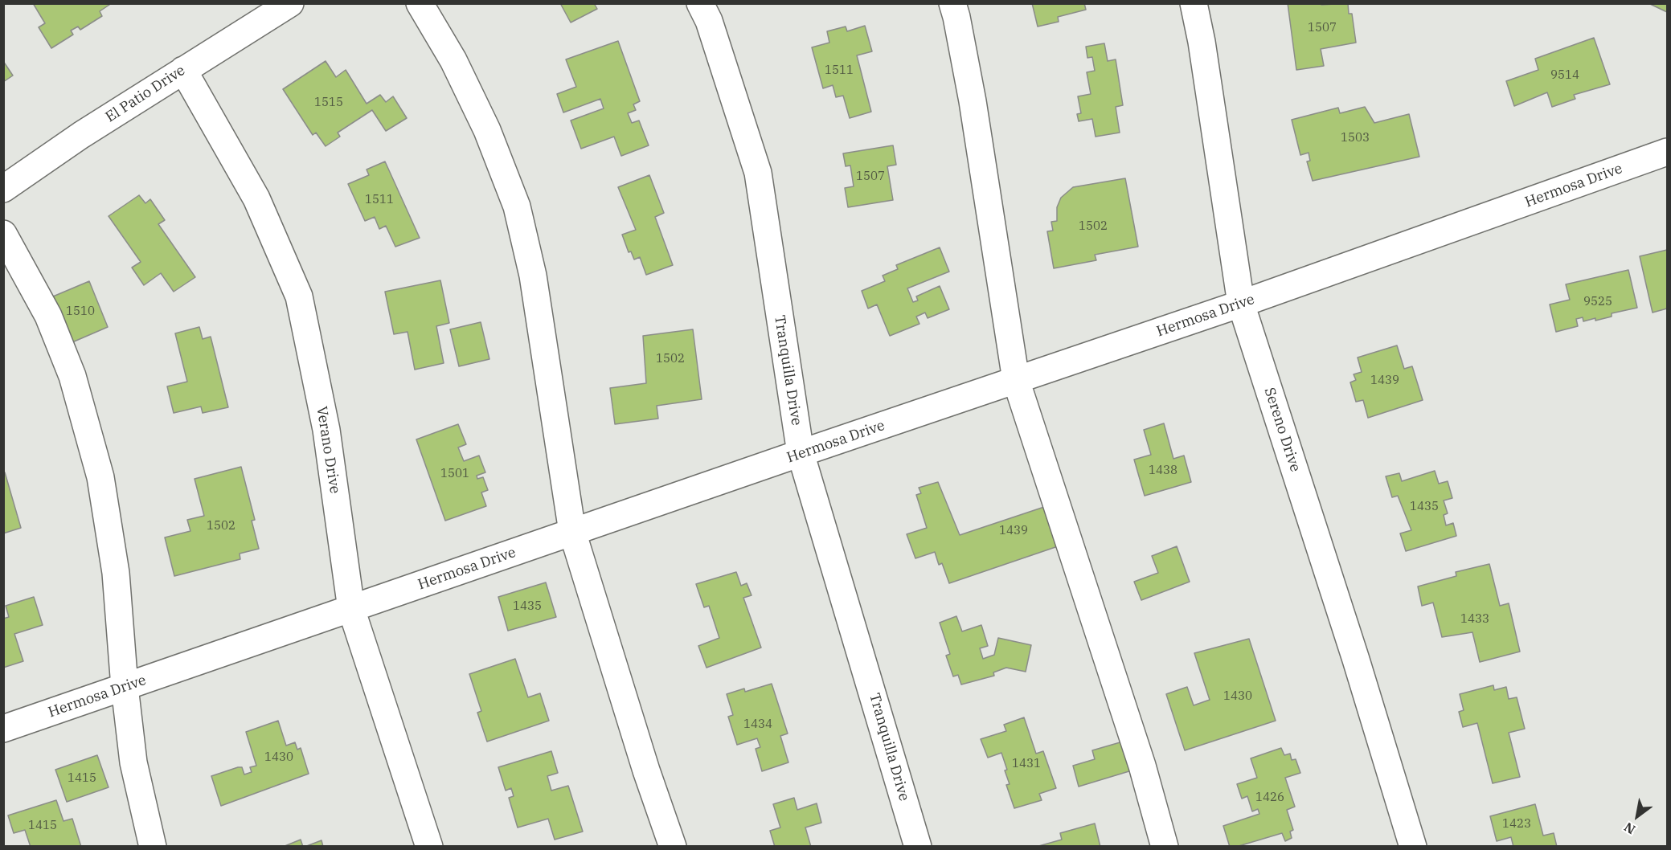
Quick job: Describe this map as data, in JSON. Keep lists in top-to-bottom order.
{
  "streets": {
    "street": [
      "El Patio Drive",
      "Hermosa Drive",
      "Tranquilla Drive",
      "Sereno Drive",
      "Verano Drive"
    ]
  },
  "crossings": [
    ["El Patio Drive", "Verano Drive"],
    ["Hermosa Drive", "Tranquilla Drive"],
    ["Hermosa Drive", "Sereno Drive"],
    ["Hermosa Drive", "Verano Drive"]
  ],
  "house_numbers": [
    "1507",
    "1511",
    "9514",
    "1515",
    "1503",
    "1507",
    "1511",
    "1502",
    "9525",
    "1510",
    "1502",
    "1439",
    "1438",
    "1501",
    "1435",
    "1502",
    "1439",
    "1435",
    "1433",
    "1430",
    "1434",
    "1430",
    "1431",
    "1415",
    "1426",
    "1423",
    "1415"
  ],
  "north": "bottom left"
}
